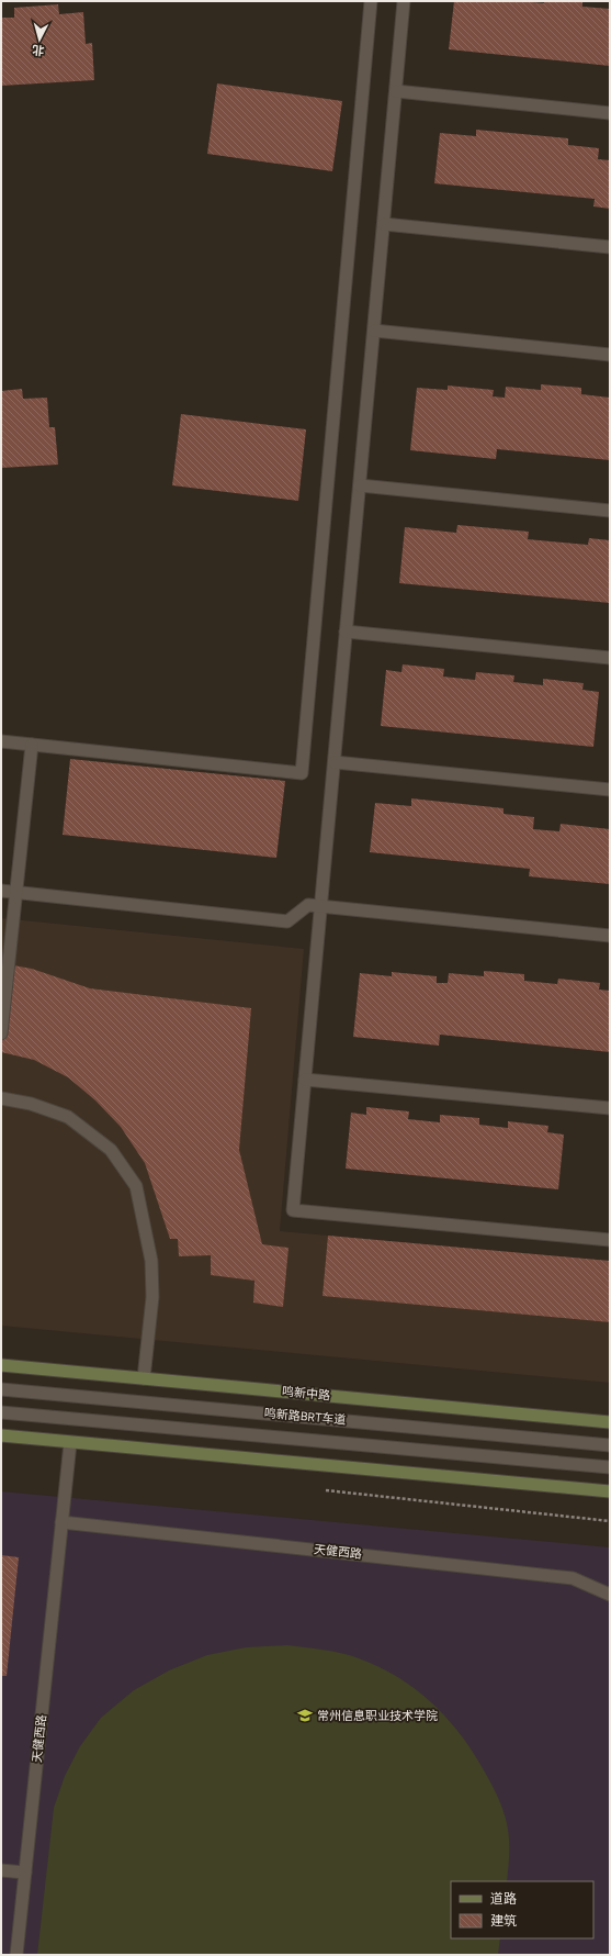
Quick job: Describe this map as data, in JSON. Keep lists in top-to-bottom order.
{
  "streets": {
    "main road": ["鸣新中路"],
    "lane": ["鸣新路BRT车道", "天健西路"]
  },
  "places": {
    "school or university": ["常州信息职业技术学院"]
  },
  "legend": ["道路", "建筑"],
  "north": "bottom"
}
